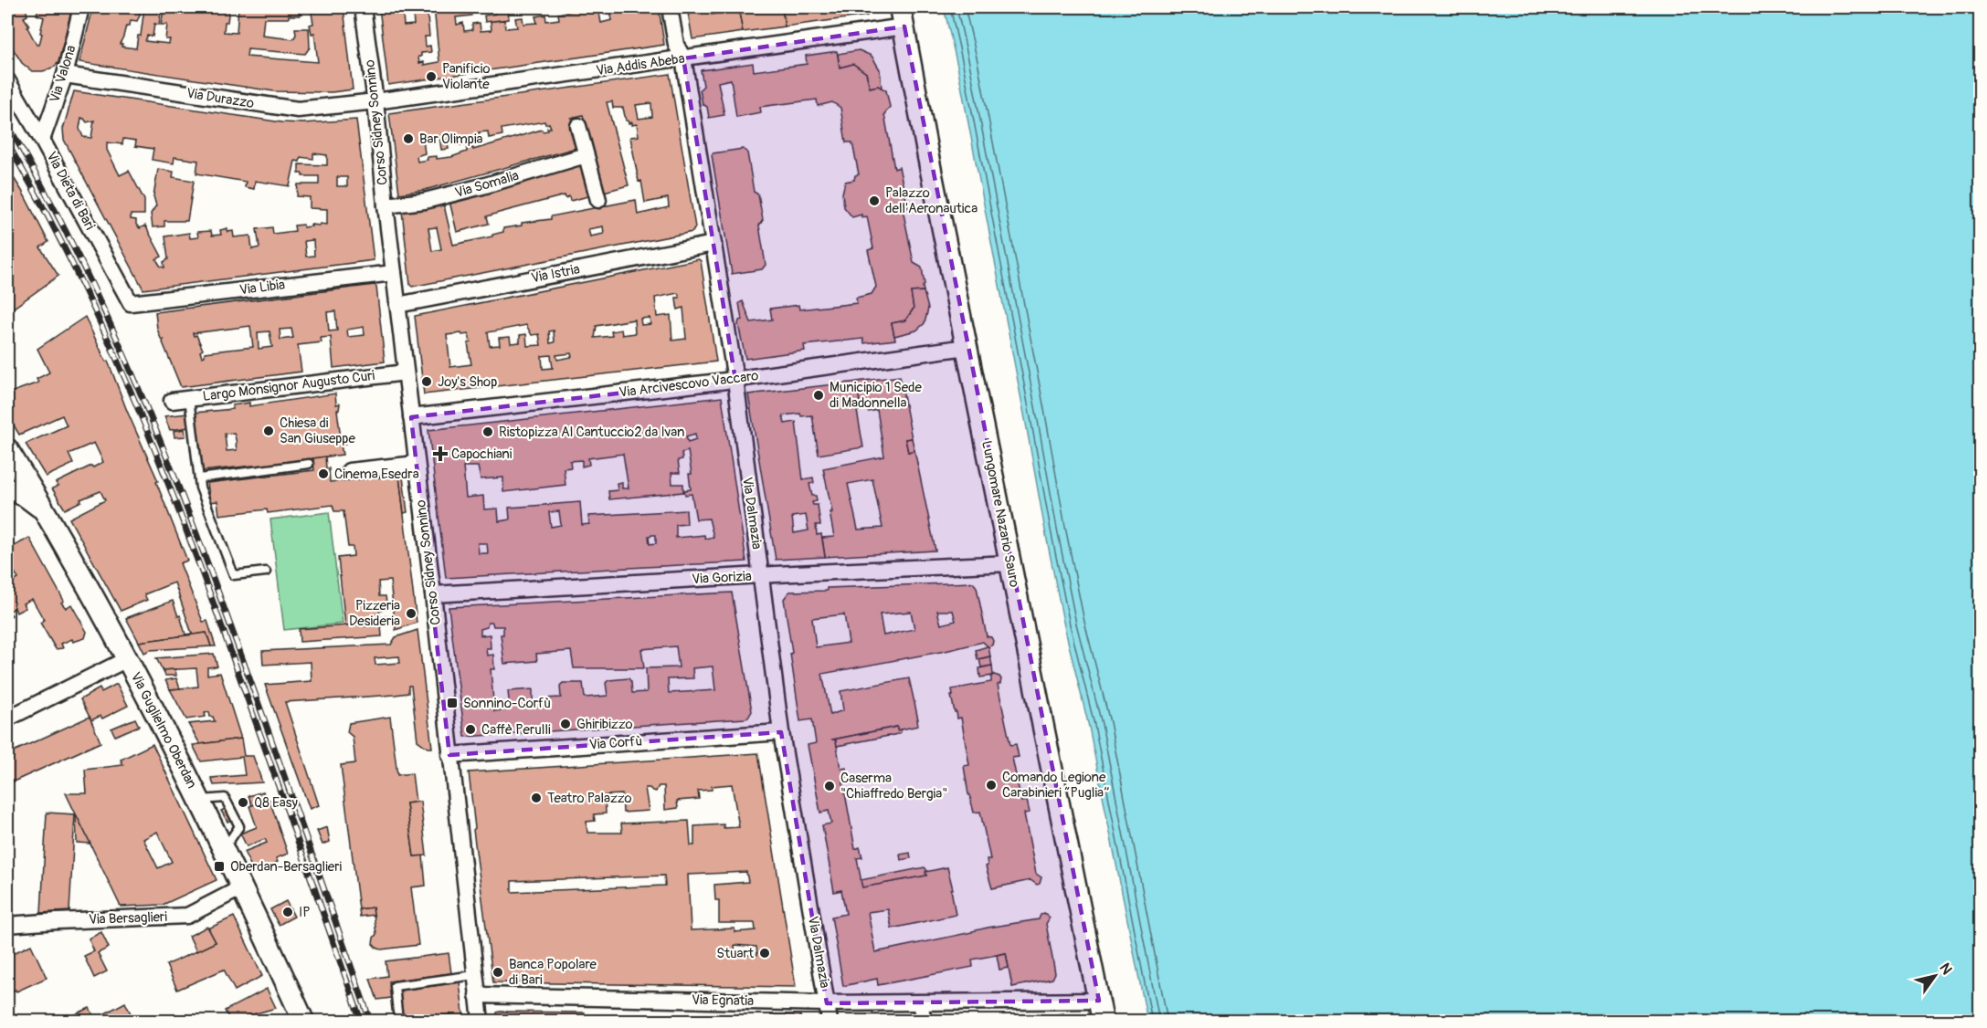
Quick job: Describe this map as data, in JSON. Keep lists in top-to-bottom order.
{
  "streets": {
    "main road": ["Lungomare Nazario Sauro", "Via Guglielmo Oberdan"],
    "street": [
      "Via Addis Abeba",
      "Via Valona",
      "Via Durazzo",
      "Corso Sidney Sonnino",
      "Via Somalia",
      "Via Dieta di Bari",
      "Via Istria",
      "Via Libia",
      "Via Arcivescovo Vaccaro",
      "Largo Monsignor Augusto Curi",
      "Via Dalmazia",
      "Via Gorizia",
      "Via Corfù",
      "Via Bersaglieri",
      "Via Egnatia"
    ]
  },
  "crossings": [
    ["Via Addis Abeba", "Via Durazzo"],
    ["Via Addis Abeba", "Corso Sidney Sonnino"],
    ["Via Addis Abeba", "Via Dalmazia"],
    ["Via Addis Abeba", "Lungomare Nazario Sauro"],
    ["Via Valona", "Via Durazzo"],
    ["Via Valona", "Via Dieta di Bari"],
    ["Via Durazzo", "Corso Sidney Sonnino"],
    ["Corso Sidney Sonnino", "Via Somalia"],
    ["Corso Sidney Sonnino", "Via Istria"],
    ["Corso Sidney Sonnino", "Via Libia"],
    ["Corso Sidney Sonnino", "Via Arcivescovo Vaccaro"],
    ["Corso Sidney Sonnino", "Largo Monsignor Augusto Curi"],
    ["Corso Sidney Sonnino", "Via Gorizia"],
    ["Corso Sidney Sonnino", "Via Corfù"],
    ["Corso Sidney Sonnino", "Via Egnatia"],
    ["Via Dieta di Bari", "Via Libia"],
    ["Via Istria", "Via Dalmazia"],
    ["Via Arcivescovo Vaccaro", "Via Dalmazia"],
    ["Via Arcivescovo Vaccaro", "Lungomare Nazario Sauro"],
    ["Via Dalmazia", "Via Gorizia"],
    ["Via Dalmazia", "Via Corfù"],
    ["Via Dalmazia", "Via Egnatia"],
    ["Lungomare Nazario Sauro", "Via Gorizia"],
    ["Lungomare Nazario Sauro", "Via Egnatia"],
    ["Via Guglielmo Oberdan", "Via Bersaglieri"]
  ],
  "places": {
    "other": [
      "Panificio Violante",
      "Bar Olimpia",
      "Palazzo dell'Aeronautica",
      "Joy's Shop",
      "Municipio 1 Sede di Madonnella",
      "Chiesa di San Giuseppe",
      "Ristopizza Al Cantuccio2 da Ivan",
      "Cinema Esedra",
      "Pizzeria Desideria",
      "Ghiribizzo",
      "Caffè Perulli",
      "Comando Legione Carabinieri “Puglia”",
      "Caserma \"Chiaffredo Bergia\"",
      "Teatro Palazzo",
      "Q8 Easy",
      "IP",
      "Stuart",
      "Banca Popolare di Bari"
    ],
    "health": ["Capochiani"],
    "transit": ["Sonnino-Corfù", "Oberdan-Bersaglieri"]
  },
  "north": "top right"
}
